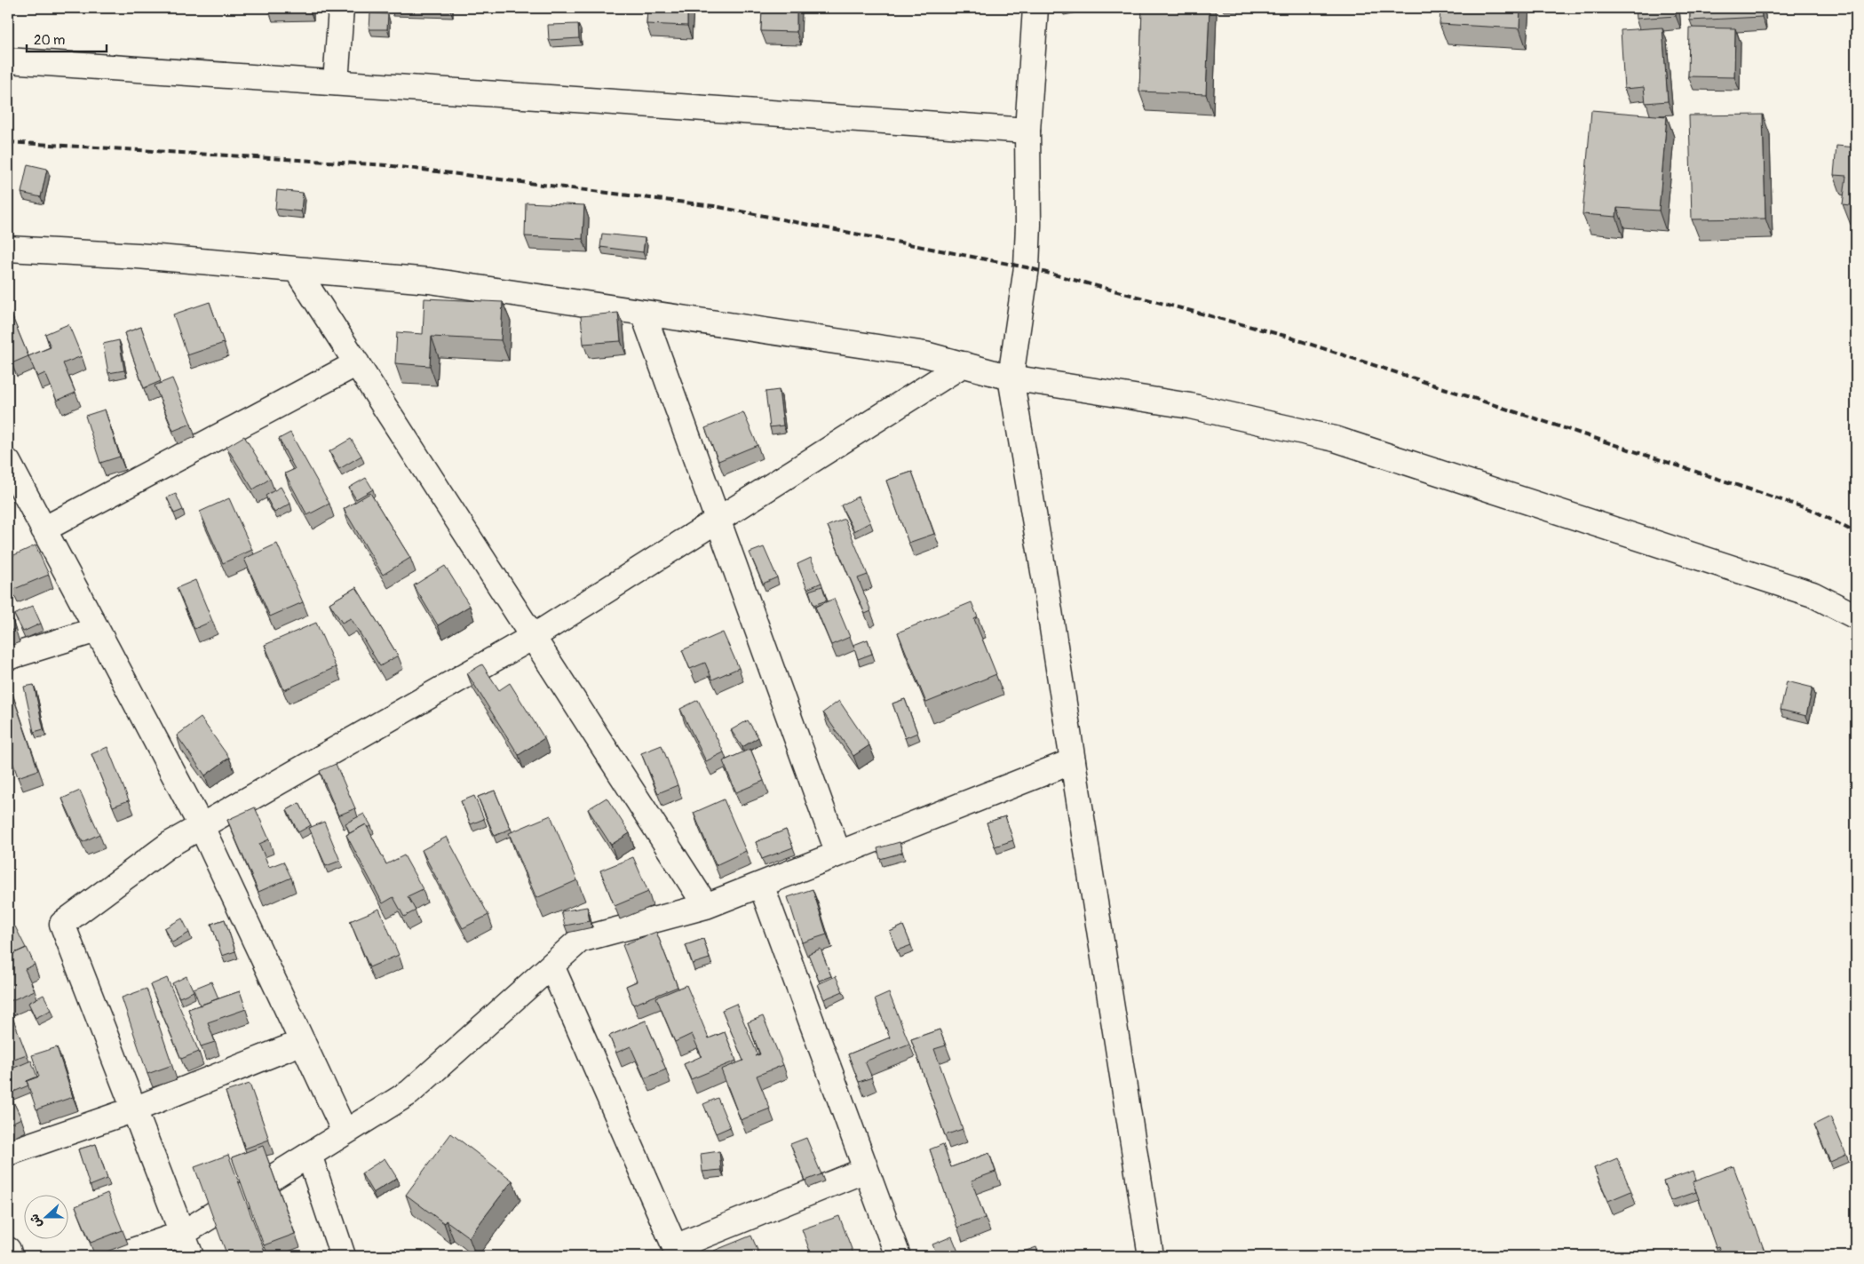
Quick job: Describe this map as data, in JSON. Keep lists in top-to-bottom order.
{
  "scale_bar": "20 m",
  "north": "left"
}
